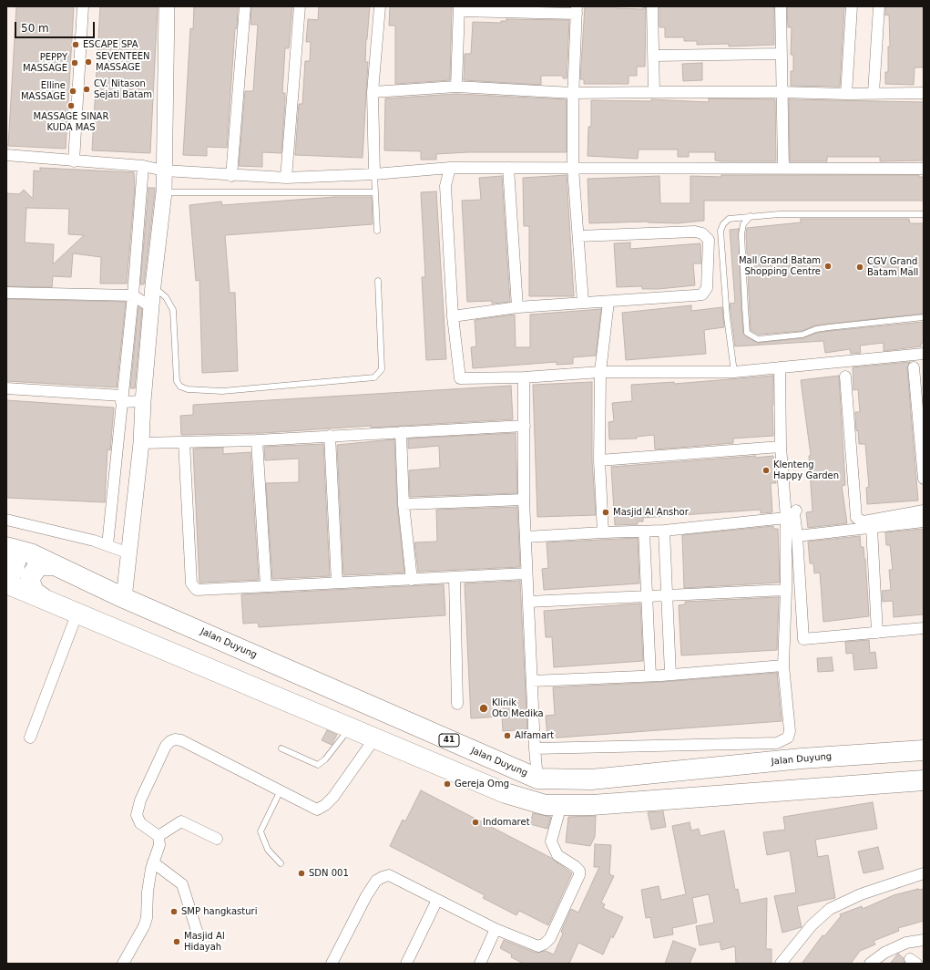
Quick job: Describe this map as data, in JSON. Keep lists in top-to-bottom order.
{
  "streets": {
    "highway": ["Jalan Duyung", "41"]
  },
  "places": [
    "ESCAPE SPA",
    "SEVENTEEN MASSAGE",
    "PEPPY MASSAGE",
    "CV. Nitason Sejati Batam",
    "Elline MASSAGE",
    "MASSAGE SINAR KUDA MAS",
    "Mall Grand Batam Shopping Centre",
    "CGV Grand Batam Mall",
    "Klenteng Happy Garden",
    "Masjid Al Anshor",
    "Klinik Oto Medika",
    "Alfamart",
    "Gereja Omg",
    "Indomaret",
    "SDN 001",
    "SMP hangkasturi",
    "Masjid Al Hidayah"
  ],
  "scale_bar": "50 m"
}
